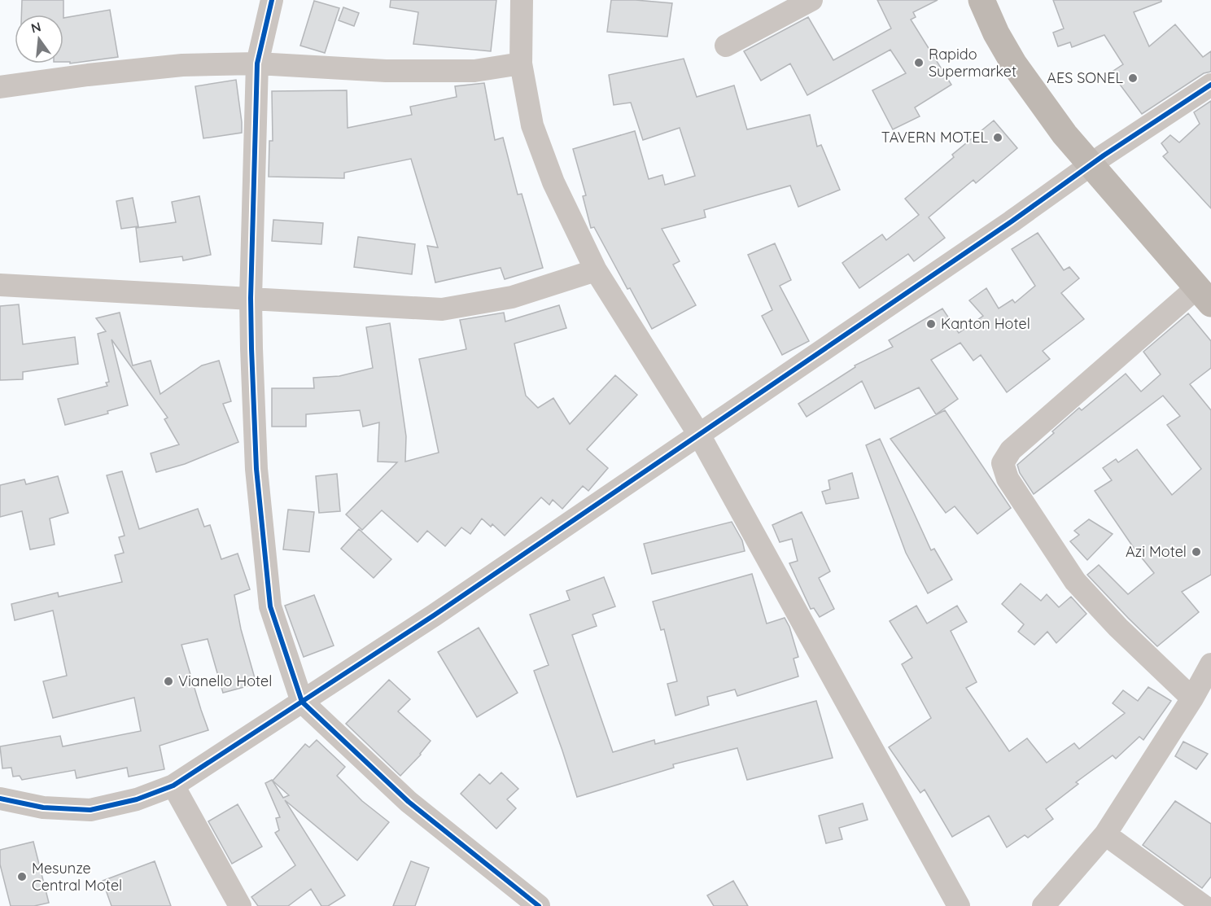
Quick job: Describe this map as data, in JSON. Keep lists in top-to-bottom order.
{
  "places": [
    "Rapido Supermarket",
    "AES SONEL",
    "TAVERN MOTEL",
    "Kanton Hotel",
    "Azi Motel",
    "Vianello Hotel",
    "Mesunze Central Motel"
  ],
  "north": "top"
}
